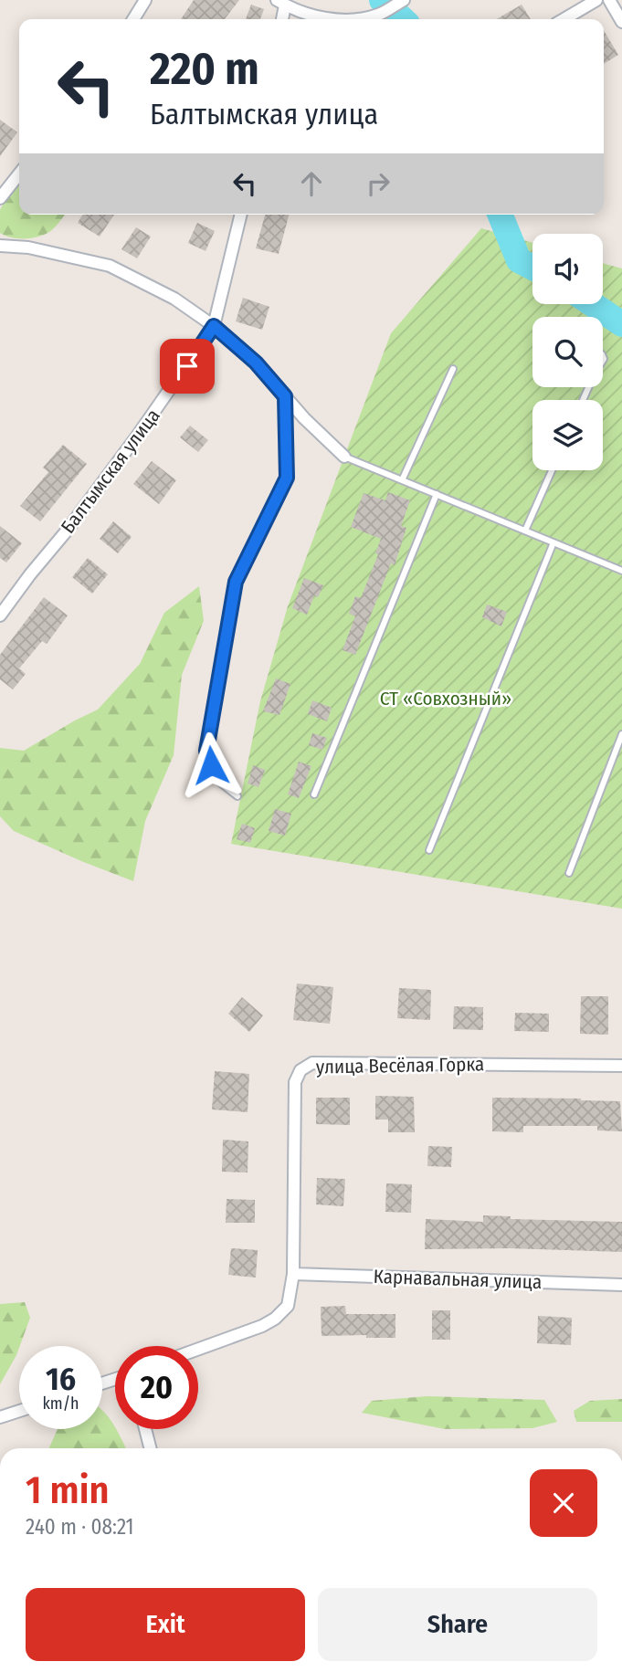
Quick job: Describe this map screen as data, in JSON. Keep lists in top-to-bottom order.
{
  "streets": {
    "street": ["Балтымская улица", "улица Весёлая Горка", "Карнавальная улица"]
  },
  "crossings": [
    ["улица Весёлая Горка", "Карнавальная улица"]
  ],
  "parks": ["СТ «Совхозный»"],
  "page": {
    "turn": ["220 m", "Балтымская улица"],
    "speed": "16 km/h",
    "limit": "20",
    "heading": ["1 min", "240 m · 08:21"],
    "buttons": ["Exit", "Share"]
  }
}
